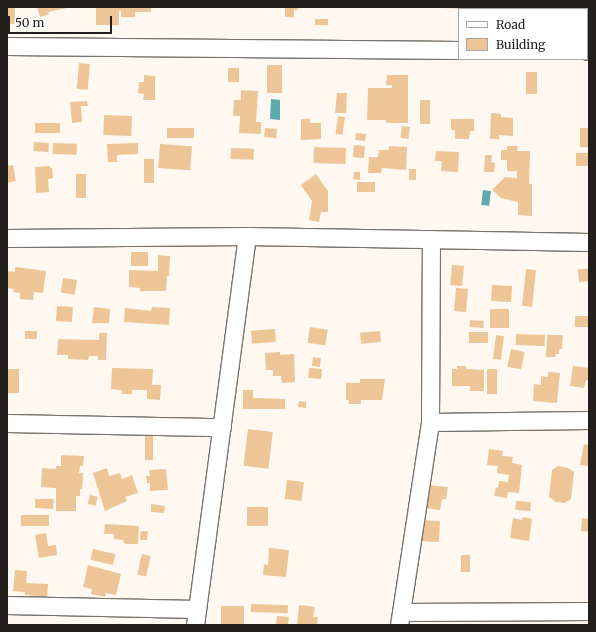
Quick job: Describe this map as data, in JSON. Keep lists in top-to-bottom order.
{
  "legend": ["Road", "Building"],
  "scale_bar": "50 m"
}
